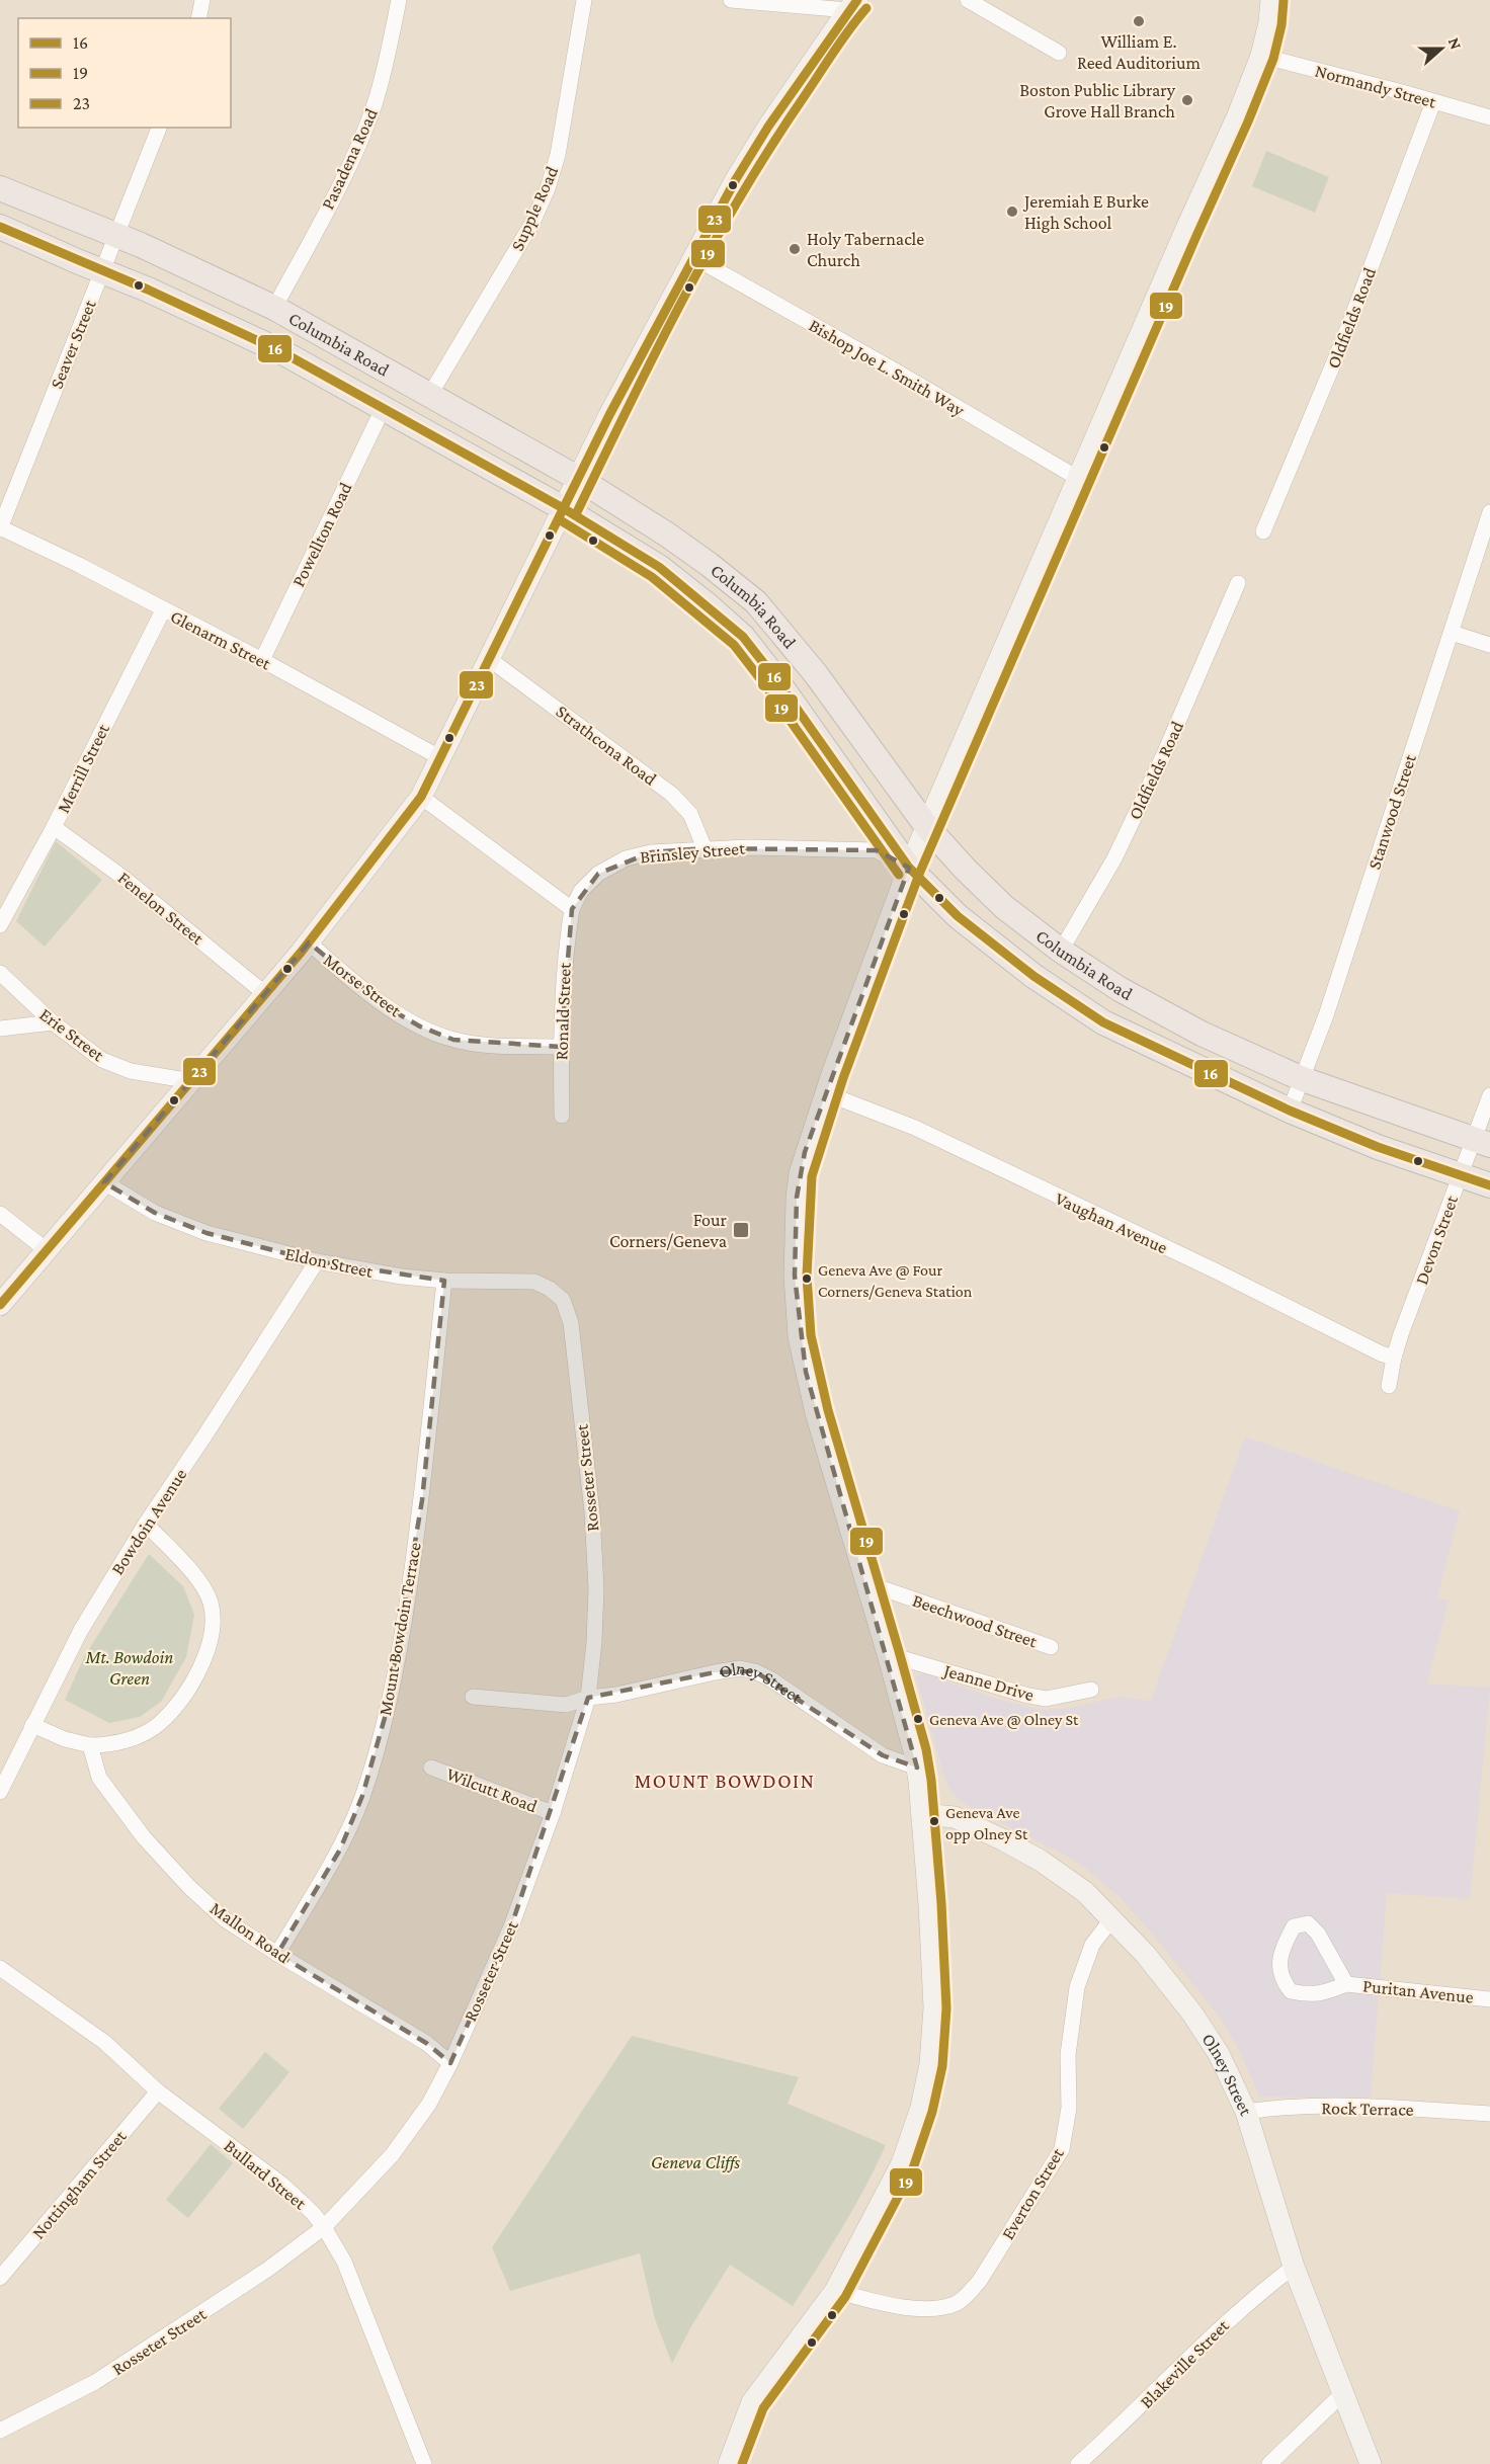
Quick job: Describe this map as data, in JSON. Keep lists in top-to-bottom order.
{
  "streets": {
    "main road": ["Columbia Road", "Olney Street"],
    "street": [
      "Normandy Street",
      "Pasadena Road",
      "Supple Road",
      "Oldfields Road",
      "Seaver Street",
      "Bishop Joe L. Smith Way",
      "Powellton Road",
      "Glenarm Street",
      "Strathcona Road",
      "Merrill Street",
      "Stanwood Street",
      "Brinsley Street",
      "Fenelon Street",
      "Morse Street",
      "Ronald Street",
      "Erie Street",
      "Vaughan Avenue",
      "Devon Street",
      "Eldon Street",
      "Rosseter Street",
      "Bowdoin Avenue",
      "Beechwood Street",
      "Mount Bowdoin Terrace",
      "Jeanne Drive",
      "Wilcutt Road",
      "Mallon Road",
      "Puritan Avenue",
      "Rock Terrace",
      "Bullard Street",
      "Nottingham Street",
      "Everton Street",
      "Blakeville Street"
    ]
  },
  "crossings": [
    ["Normandy Street", "Oldfields Road"],
    ["Pasadena Road", "Columbia Road"],
    ["Supple Road", "Columbia Road"],
    ["Oldfields Road", "Columbia Road"],
    ["Seaver Street", "Columbia Road"],
    ["Seaver Street", "Glenarm Street"],
    ["Columbia Road", "Powellton Road"],
    ["Columbia Road", "Stanwood Street"],
    ["Columbia Road", "Brinsley Street"],
    ["Columbia Road", "Devon Street"],
    ["Powellton Road", "Glenarm Street"],
    ["Glenarm Street", "Merrill Street"],
    ["Strathcona Road", "Brinsley Street"],
    ["Merrill Street", "Fenelon Street"],
    ["Brinsley Street", "Ronald Street"],
    ["Morse Street", "Ronald Street"],
    ["Vaughan Avenue", "Devon Street"],
    ["Eldon Street", "Rosseter Street"],
    ["Eldon Street", "Bowdoin Avenue"],
    ["Eldon Street", "Mount Bowdoin Terrace"],
    ["Rosseter Street", "Olney Street"],
    ["Rosseter Street", "Wilcutt Road"],
    ["Rosseter Street", "Mallon Road"],
    ["Rosseter Street", "Bullard Street"],
    ["Mount Bowdoin Terrace", "Mallon Road"],
    ["Olney Street", "Rock Terrace"],
    ["Olney Street", "Everton Street"],
    ["Olney Street", "Blakeville Street"],
    ["Bullard Street", "Nottingham Street"]
  ],
  "districts": ["MOUNT BOWDOIN"],
  "parks": ["Mt. Bowdoin Green", "Geneva Cliffs"],
  "places": {
    "other": [
      "William E. Reed Auditorium",
      "Boston Public Library Grove Hall Branch",
      "Jeremiah E Burke High School",
      "Holy Tabernacle Church",
      "Geneva Ave @ Four Corners/Geneva Station",
      "Geneva Ave @ Olney St",
      "Geneva Ave opp Olney St"
    ],
    "transit": ["Four Corners/Geneva"]
  },
  "lines": ["transit line 23", "transit line 19", "transit line 16"],
  "legend": ["16", "19", "23"],
  "north": "right"
}
